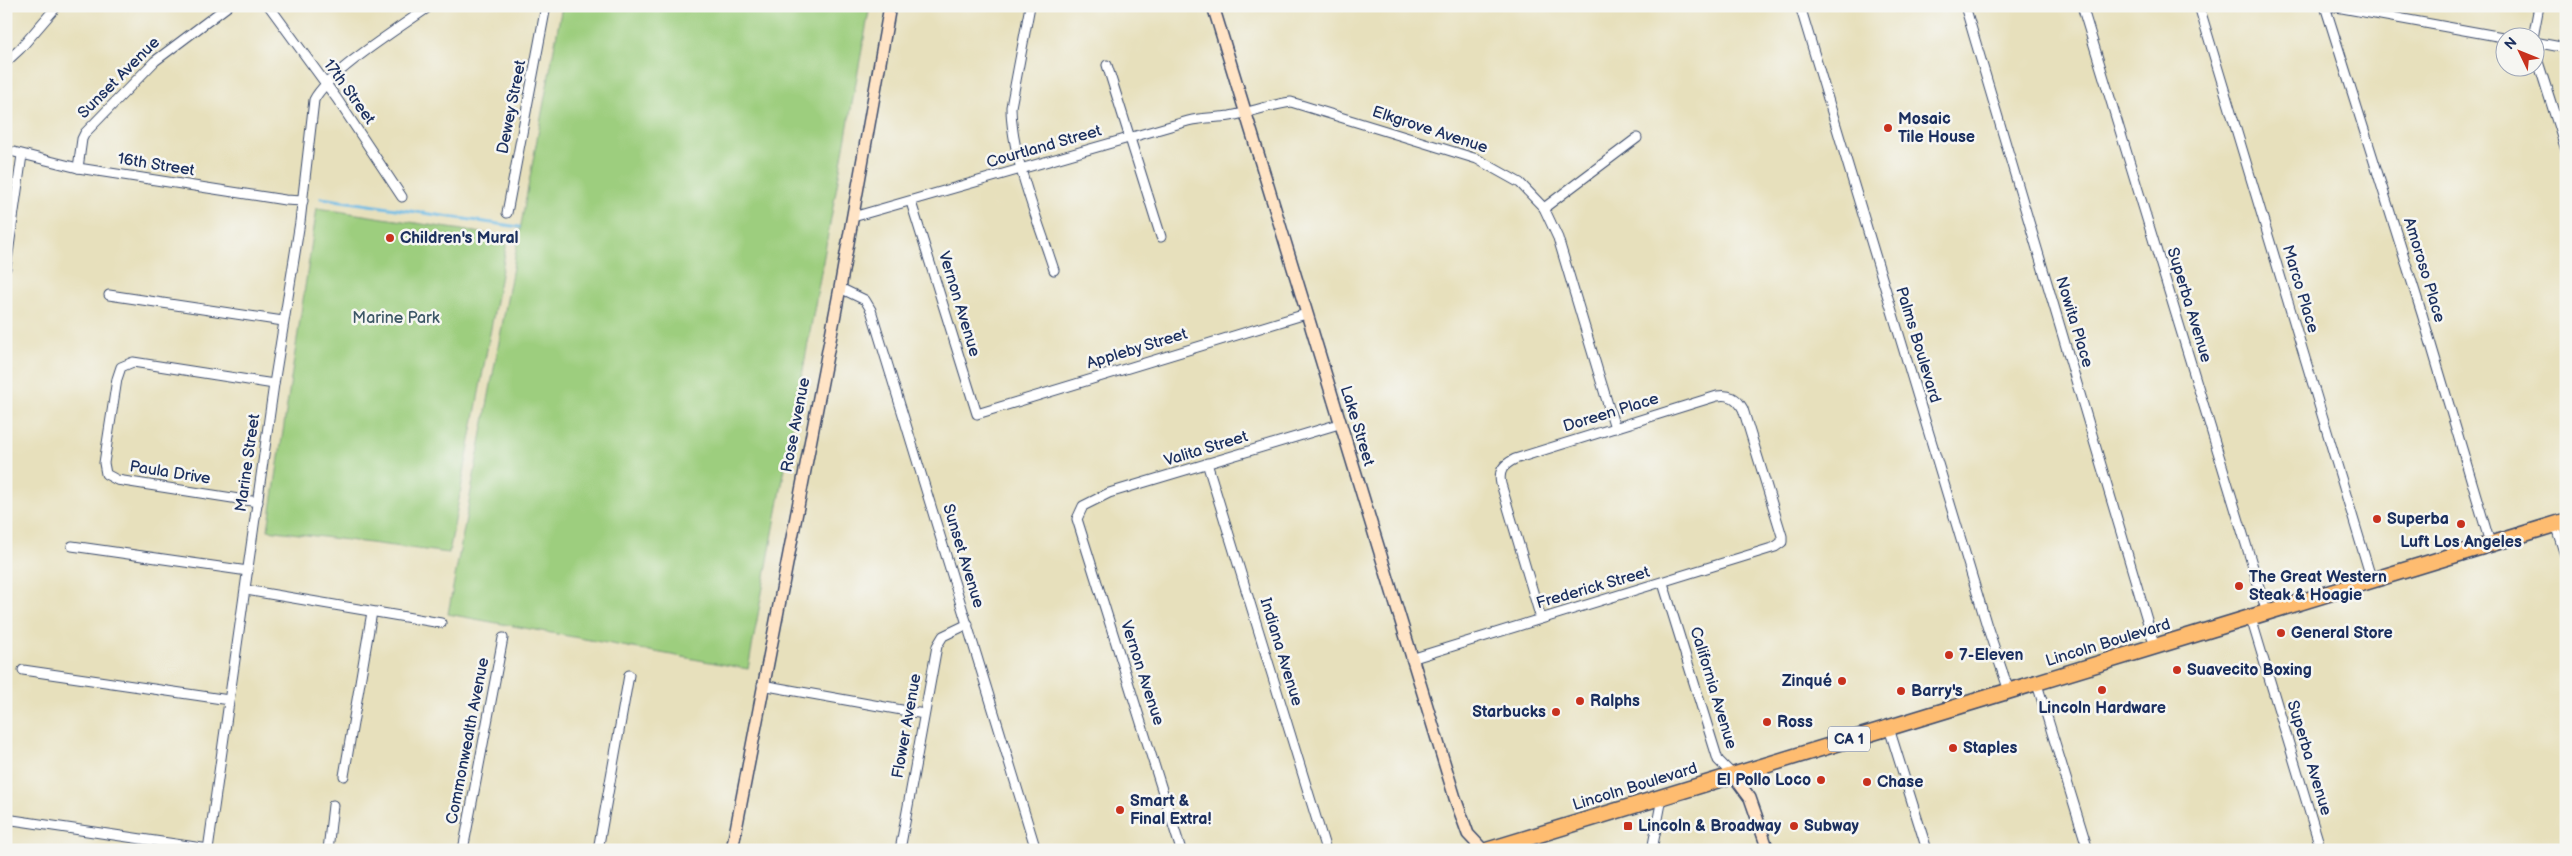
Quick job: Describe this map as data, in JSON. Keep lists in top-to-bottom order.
{
  "streets": {
    "highway": ["Lincoln Boulevard", "CA 1"],
    "street": [
      "Sunset Avenue",
      "17th Street",
      "Dewey Street",
      "Elkgrove Avenue",
      "Courtland Street",
      "16th Street",
      "Amoroso Place",
      "Marco Place",
      "Vernon Avenue",
      "Superba Avenue",
      "Nowita Place",
      "Palms Boulevard",
      "Appleby Street",
      "Doreen Place",
      "Rose Avenue",
      "Lake Street",
      "Valita Street",
      "Marine Street",
      "Paula Drive",
      "Frederick Street",
      "Indiana Avenue",
      "California Avenue",
      "Flower Avenue",
      "Commonwealth Avenue"
    ]
  },
  "crossings": [
    ["Sunset Avenue", "16th Street"],
    ["Sunset Avenue", "Rose Avenue"],
    ["Sunset Avenue", "Flower Avenue"],
    ["17th Street", "Marine Street"],
    ["Elkgrove Avenue", "Courtland Street"],
    ["Elkgrove Avenue", "Doreen Place"],
    ["Elkgrove Avenue", "Lake Street"],
    ["Courtland Street", "Vernon Avenue"],
    ["Courtland Street", "Rose Avenue"],
    ["Courtland Street", "Lake Street"],
    ["16th Street", "Marine Street"],
    ["Amoroso Place", "Lincoln Boulevard"],
    ["Marco Place", "Lincoln Boulevard"],
    ["Vernon Avenue", "Appleby Street"],
    ["Vernon Avenue", "Valita Street"],
    ["Superba Avenue", "Lincoln Boulevard"],
    ["Nowita Place", "Lincoln Boulevard"],
    ["Palms Boulevard", "Lincoln Boulevard"],
    ["Appleby Street", "Lake Street"],
    ["Doreen Place", "Frederick Street"],
    ["Lake Street", "Valita Street"],
    ["Lake Street", "Frederick Street"],
    ["Valita Street", "Indiana Avenue"],
    ["Marine Street", "Paula Drive"],
    ["Frederick Street", "California Avenue"],
    ["Lincoln Boulevard", "California Avenue"]
  ],
  "parks": ["Marine Park"],
  "places": {
    "other": [
      "Mosaic Tile House",
      "Children's Mural",
      "Superba",
      "Luft Los Angeles",
      "The Great Western Steak & Hoagie",
      "General Store",
      "7-Eleven",
      "Suavecito Boxing",
      "Zinqué",
      "Lincoln Hardware",
      "Barry's",
      "Ralphs",
      "Starbucks",
      "Ross",
      "Staples",
      "El Pollo Loco",
      "Chase",
      "Smart & Final Extra!",
      "Subway"
    ],
    "transit": ["Lincoln & Broadway"]
  },
  "north": "top left"
}
